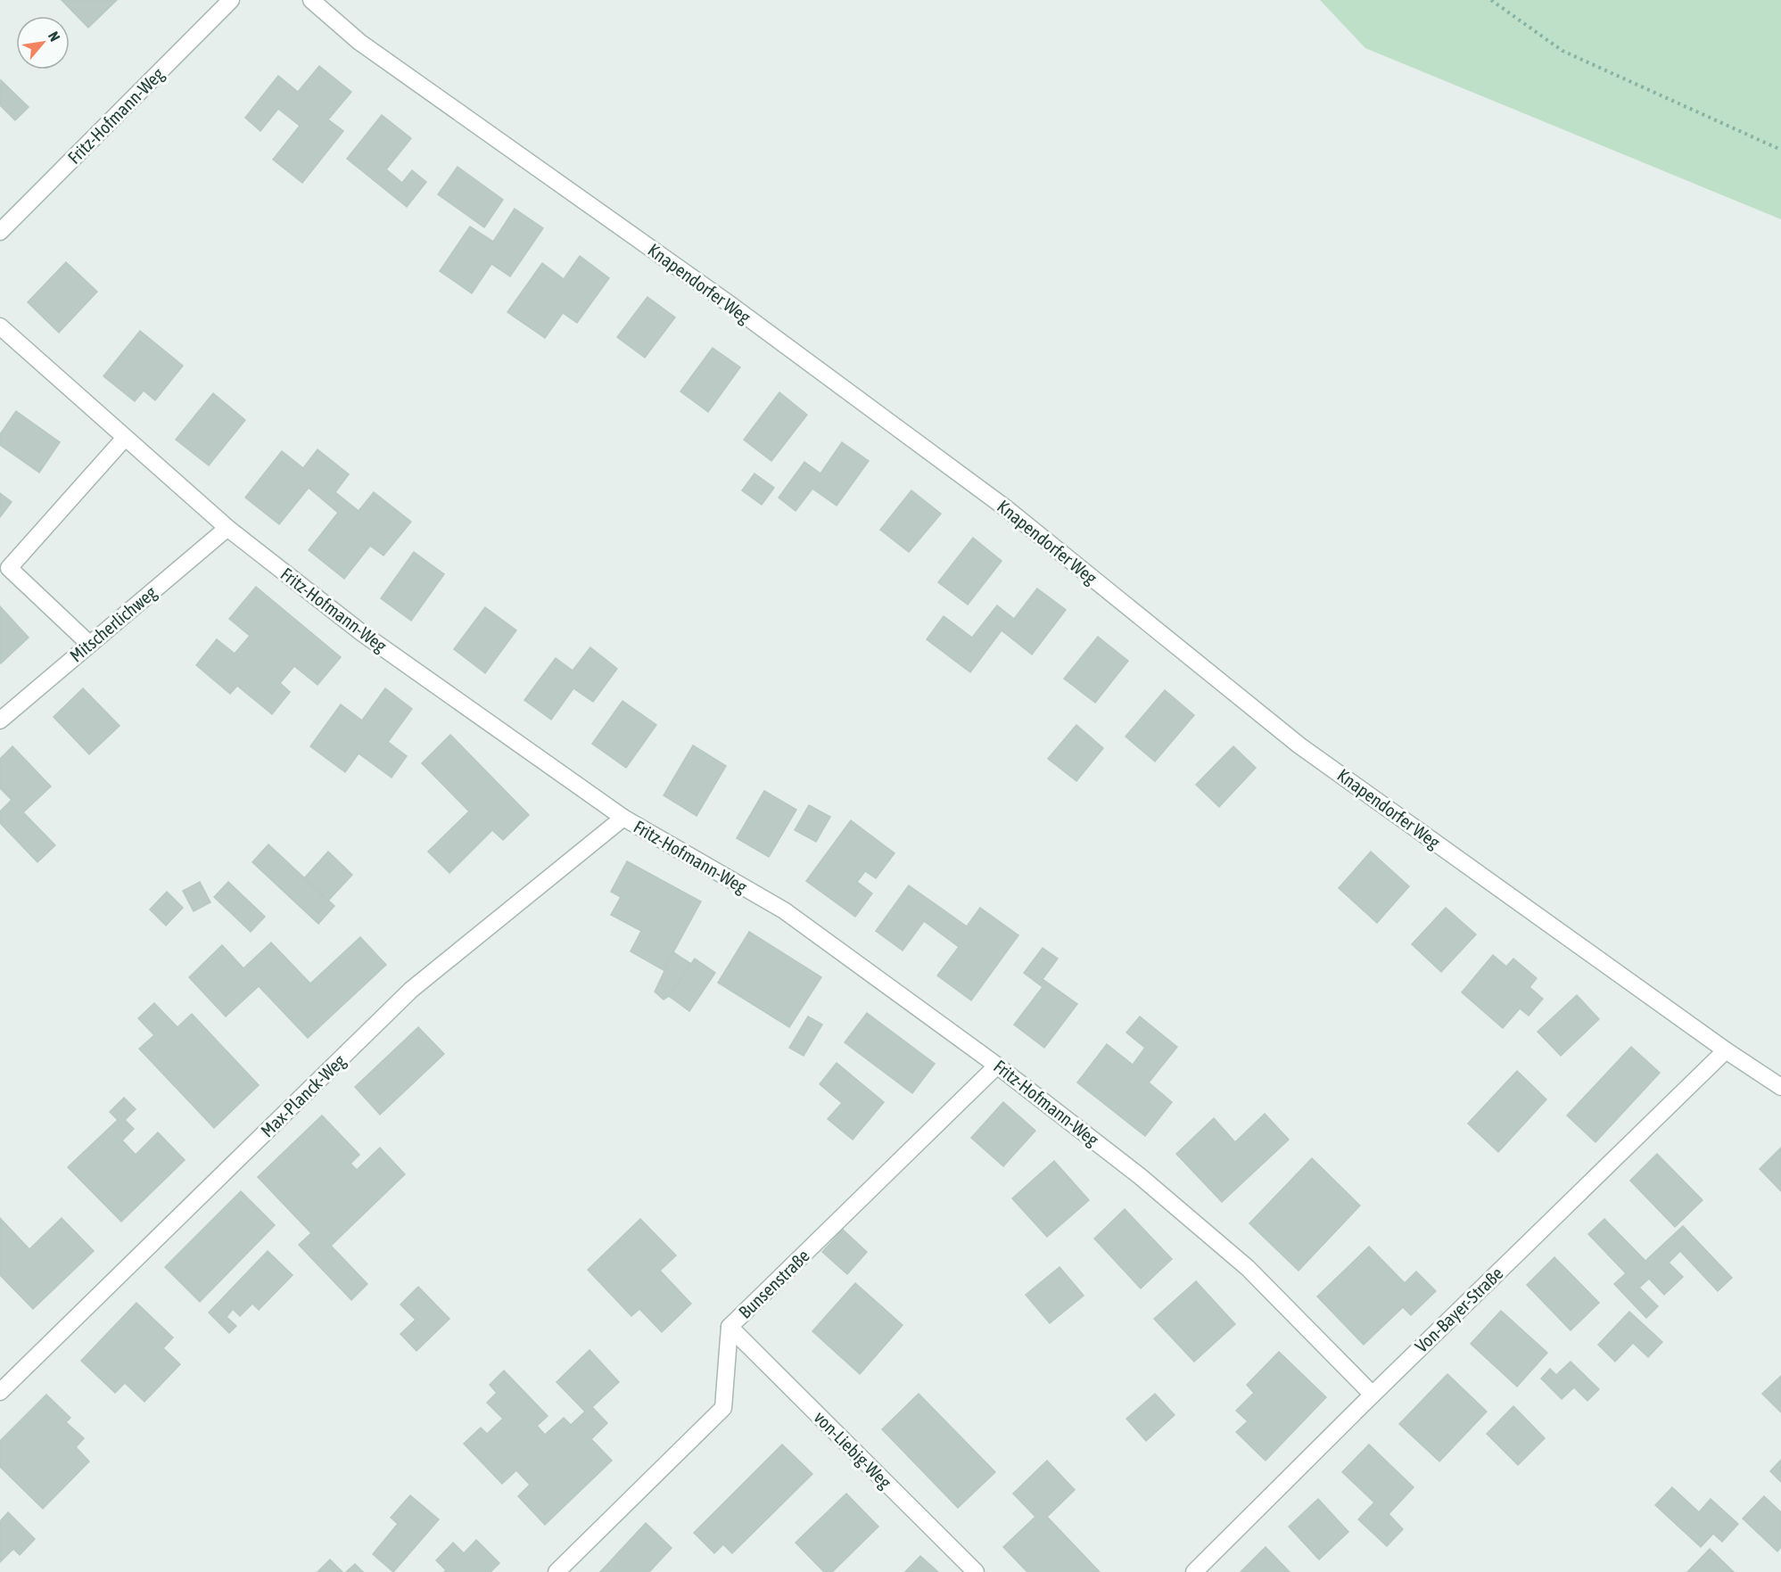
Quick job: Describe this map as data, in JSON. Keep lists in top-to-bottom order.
{
  "streets": {
    "street": [
      "Fritz-Hofmann-Weg",
      "Knapendorfer Weg",
      "Mitscherlichweg",
      "Max-Planck-Weg",
      "Bunsenstraße",
      "Von-Bayer-Straße",
      "von-Liebig-Weg"
    ]
  },
  "crossings": [
    ["Fritz-Hofmann-Weg", "Mitscherlichweg"],
    ["Fritz-Hofmann-Weg", "Max-Planck-Weg"],
    ["Fritz-Hofmann-Weg", "Bunsenstraße"],
    ["Fritz-Hofmann-Weg", "Von-Bayer-Straße"],
    ["Knapendorfer Weg", "Von-Bayer-Straße"],
    ["Bunsenstraße", "von-Liebig-Weg"]
  ],
  "north": "top right"
}
